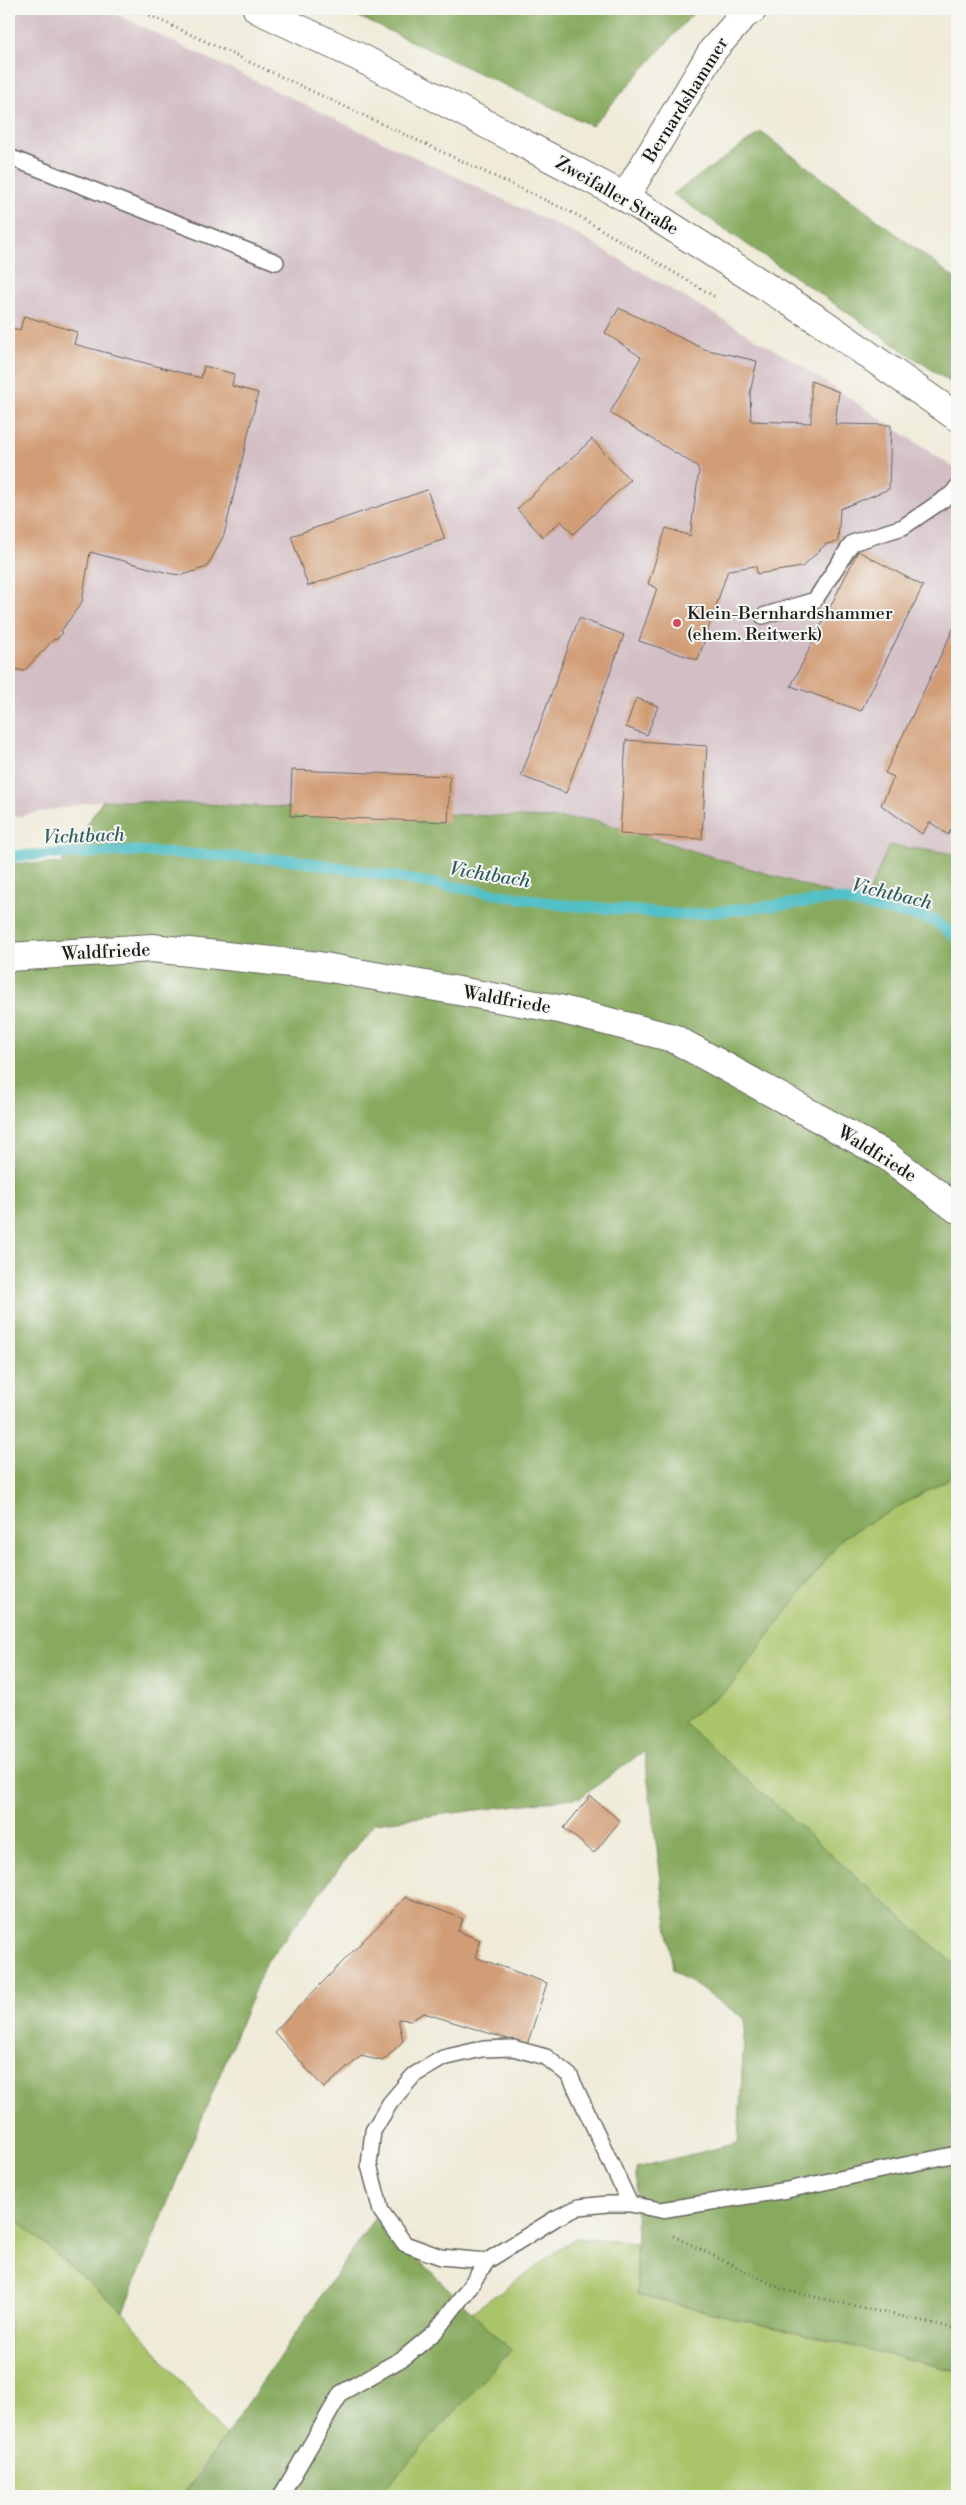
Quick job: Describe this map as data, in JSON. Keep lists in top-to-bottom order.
{
  "streets": {
    "street": ["Bernardshammer", "Zweifaller Straße", "Waldfriede"]
  },
  "crossings": [
    ["Bernardshammer", "Zweifaller Straße"]
  ],
  "water": ["Vichtbach"],
  "places": ["Klein-Bernhardshammer (ehem. Reitwerk)"]
}
